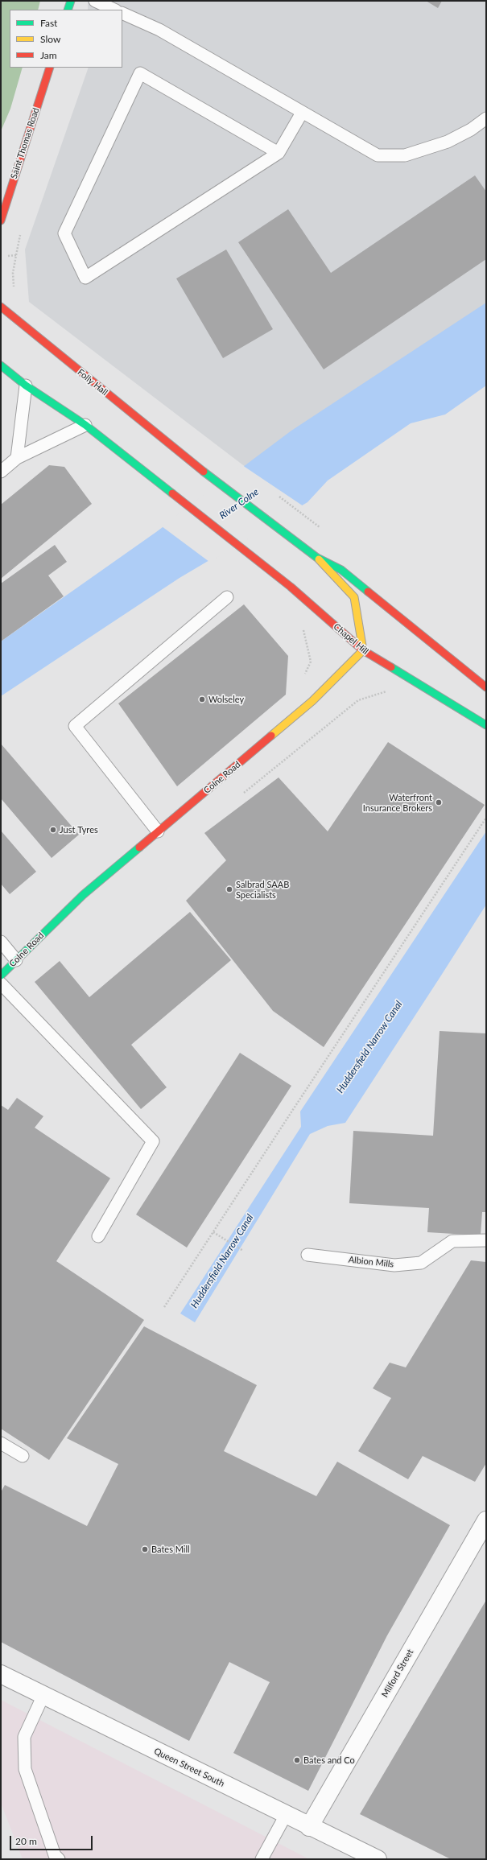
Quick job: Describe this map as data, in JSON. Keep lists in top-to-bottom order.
{
  "streets": {
    "main road": [
      "Saint Thomas Road",
      "Folly Hall",
      "Chapel Hill",
      "Colne Road"
    ],
    "street": ["Milford Street", "Queen Street South"],
    "lane": ["Albion Mills"]
  },
  "crossings": [
    ["Chapel Hill", "Colne Road"],
    ["Milford Street", "Queen Street South"]
  ],
  "water": ["River Colne", "Huddersfield Narrow Canal"],
  "places": [
    "Wolseley",
    "Waterfront Insurance Brokers",
    "Just Tyres",
    "Salbrad SAAB Specialists",
    "Bates Mill",
    "Bates and Co"
  ],
  "legend": ["Fast", "Slow", "Jam"],
  "scale_bar": "20 m"
}
